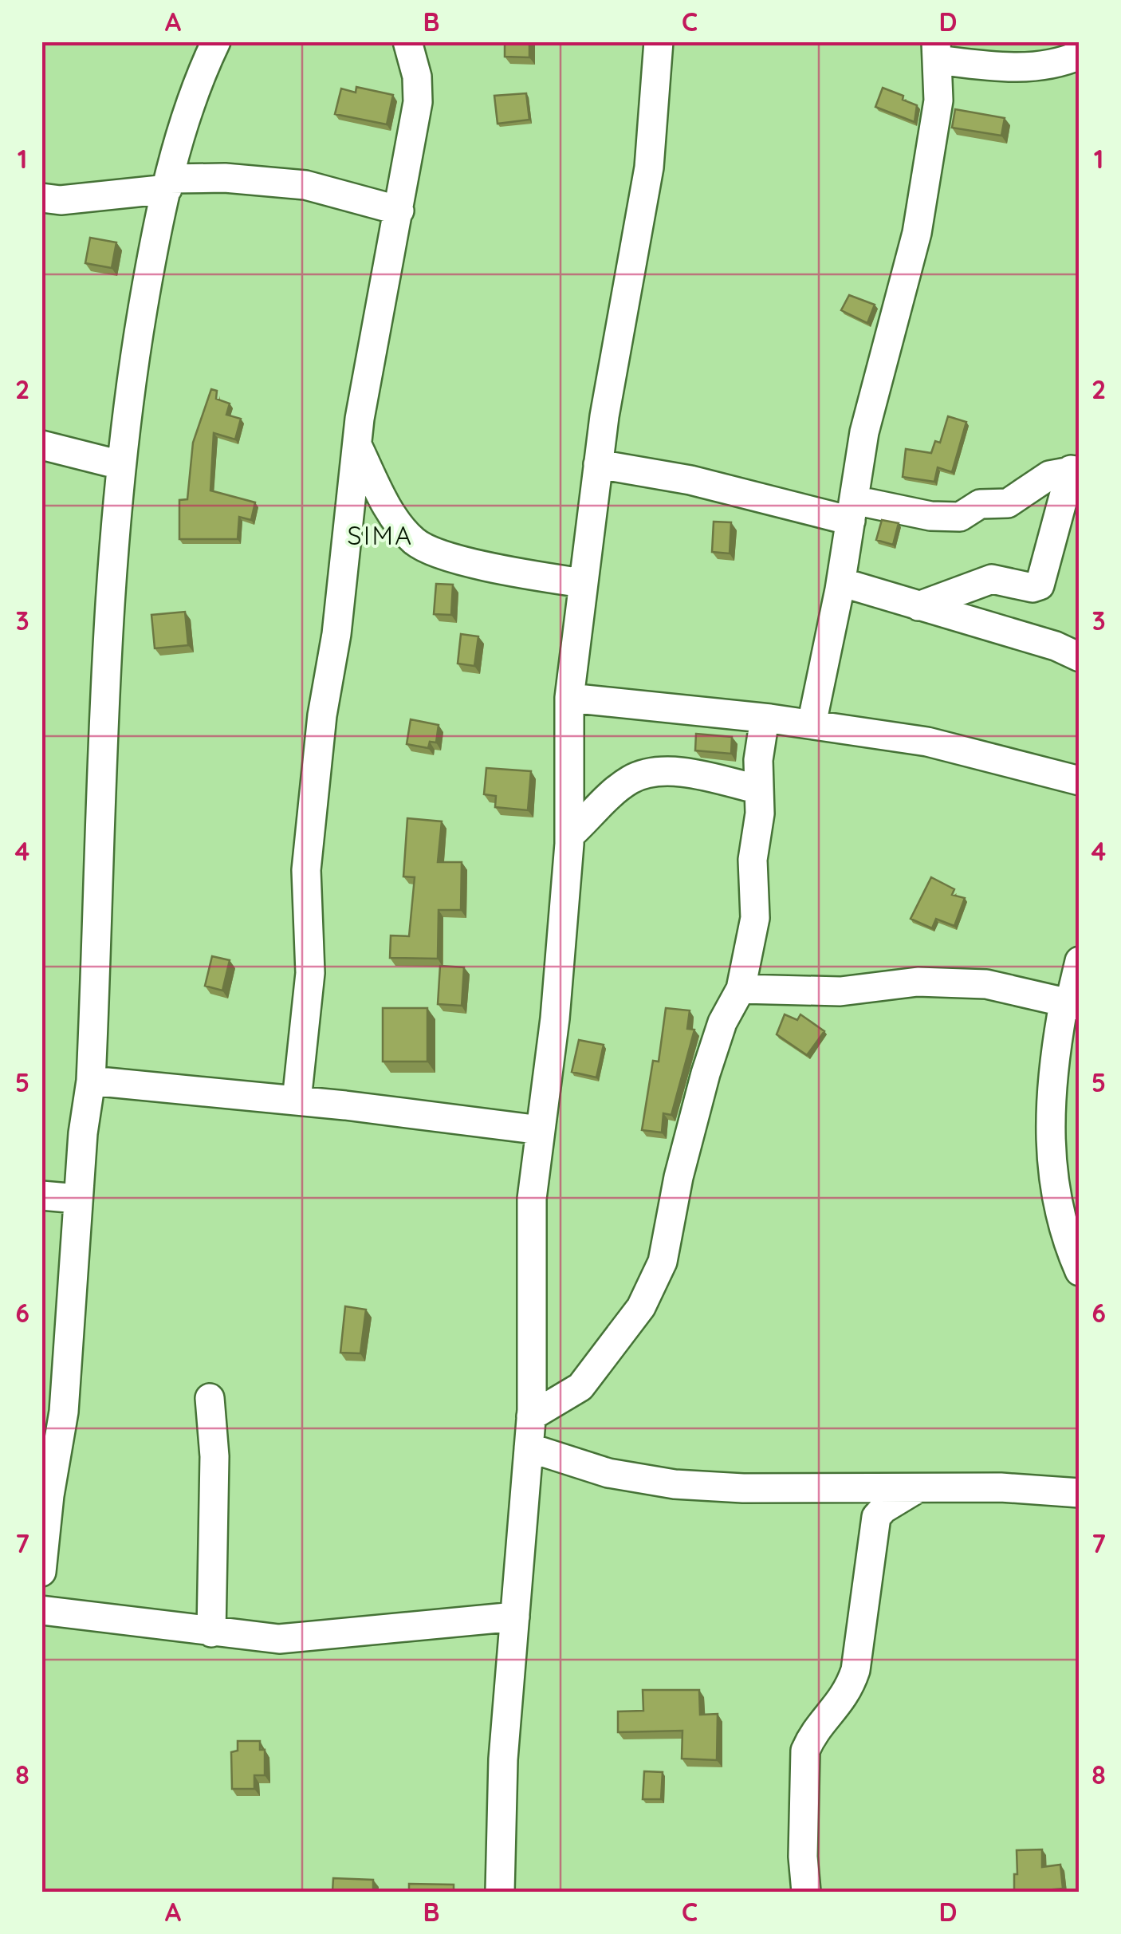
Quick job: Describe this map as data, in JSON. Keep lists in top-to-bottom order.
{
  "districts": ["SIMA"],
  "grid": {
    "columns": [
      "A",
      "B",
      "C",
      "D"
    ],
    "rows": [
      "1",
      "2",
      "3",
      "4",
      "5",
      "6",
      "7",
      "8"
    ]
  }
}
